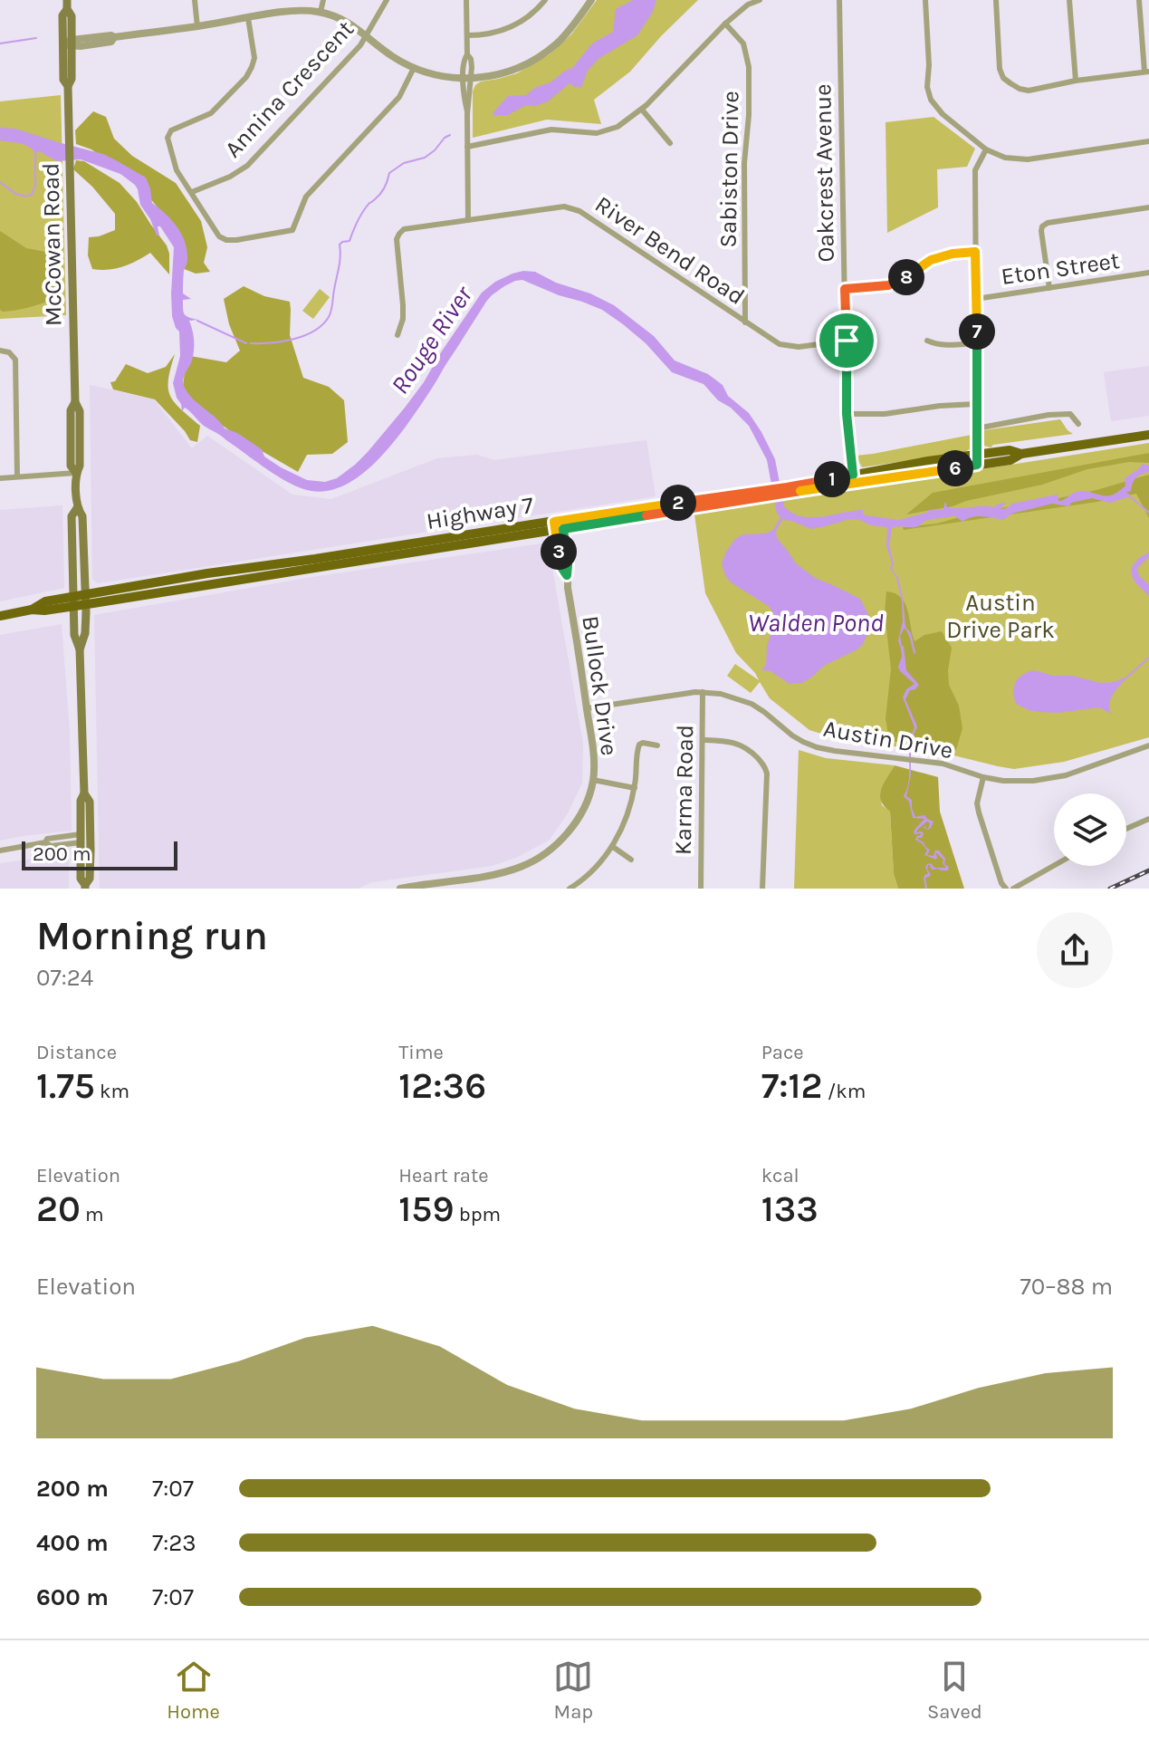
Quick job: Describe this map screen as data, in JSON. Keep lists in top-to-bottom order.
{
  "streets": {
    "main road": ["McCowan Road", "Highway 7"],
    "street": [
      "Annina Crescent",
      "Sabiston Drive",
      "Oakcrest Avenue",
      "River Bend Road",
      "Eton Street",
      "Bullock Drive",
      "Austin Drive",
      "Karma Road"
    ]
  },
  "crossings": [
    ["Sabiston Drive", "River Bend Road"],
    ["Oakcrest Avenue", "River Bend Road"],
    ["Oakcrest Avenue", "Highway 7"],
    ["McCowan Road", "Highway 7"],
    ["Highway 7", "Bullock Drive"],
    ["Bullock Drive", "Austin Drive"],
    ["Austin Drive", "Karma Road"]
  ],
  "water": ["Rouge River", "Walden Pond"],
  "parks": ["Austin Drive Park"],
  "scale_bar": "200 m",
  "page": {
    "pins": [
      "8",
      "7",
      "6",
      "1",
      "2",
      "3"
    ],
    "scale": "200 m",
    "heading": ["Morning run", "07:24"],
    "stats": [
      ["Distance", "1.75 km"],
      ["Time", "12:36"],
      ["Pace", "7:12 /km"],
      ["Elevation", "20 m"],
      ["Heart rate", "159 bpm"],
      ["kcal", "133"]
    ],
    "chart": ["Elevation", "70–88 m"],
    "list": [
      {
        "name": "200 m",
        "note": "7:07"
      },
      {
        "name": "400 m",
        "note": "7:23"
      },
      {
        "name": "600 m",
        "note": "7:07"
      }
    ],
    "tabs": ["Home", "Map", "Saved"]
  }
}
